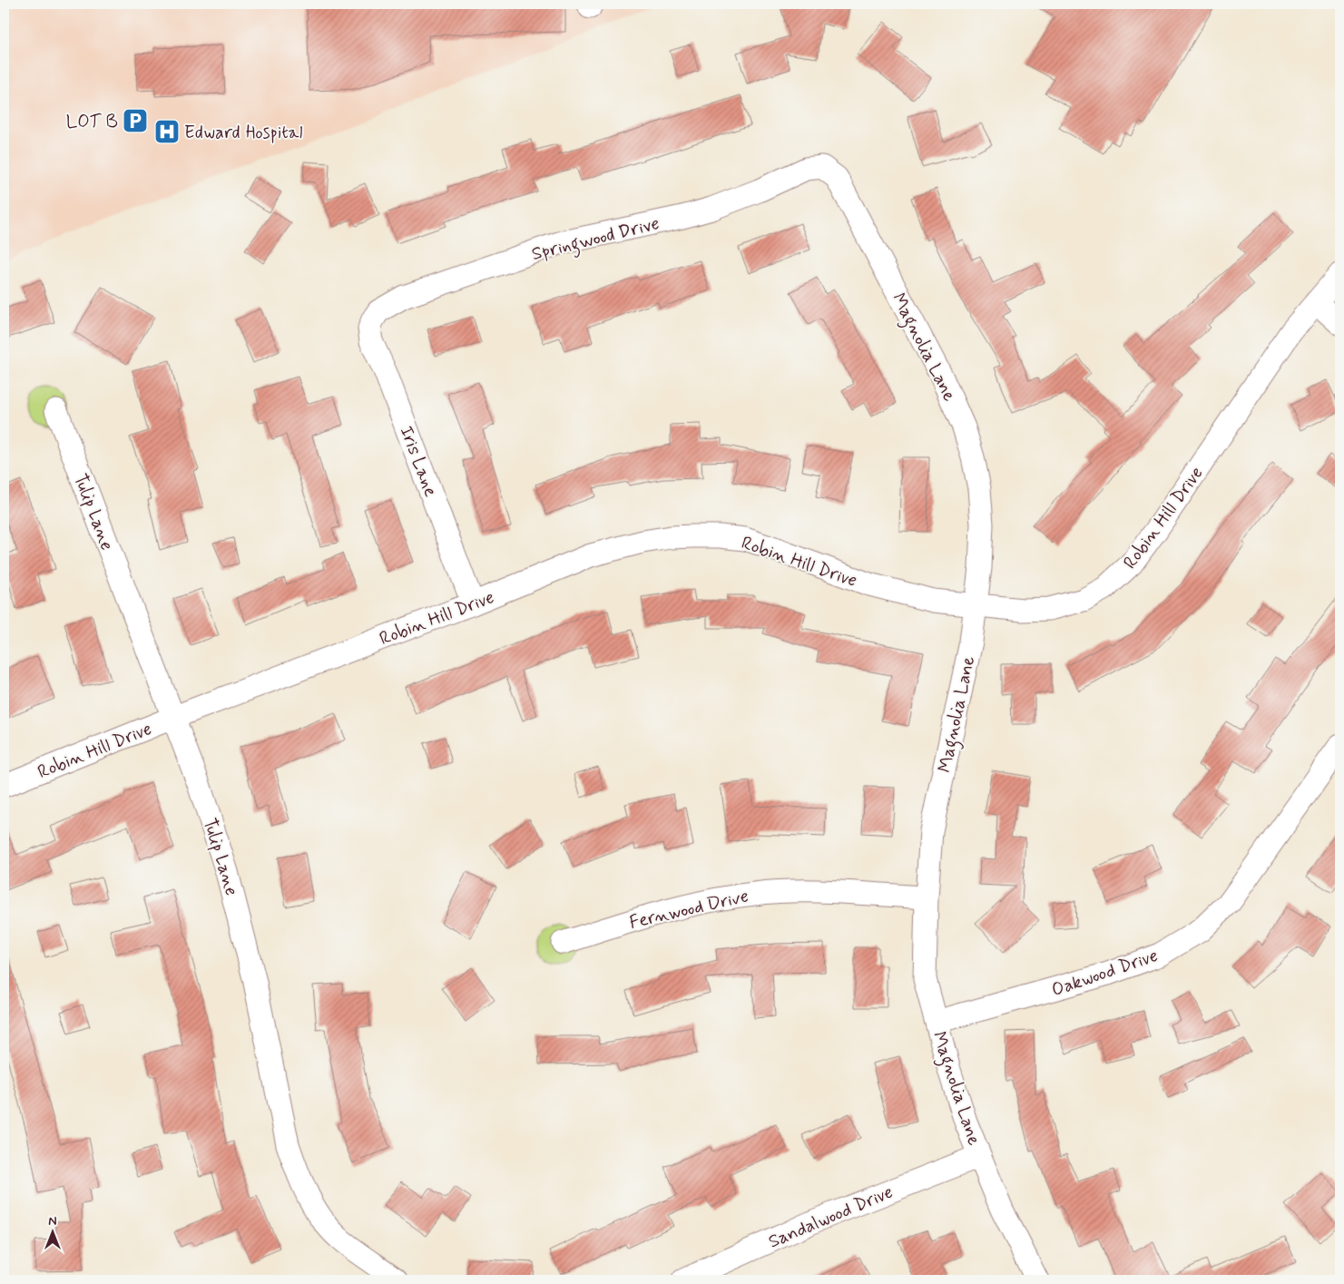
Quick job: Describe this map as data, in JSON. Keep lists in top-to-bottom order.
{
  "streets": {
    "street": [
      "Springwood Drive",
      "Magnolia Lane",
      "Iris Lane",
      "Tulip Lane",
      "Robin Hill Drive",
      "Fernwood Drive",
      "Oakwood Drive",
      "Sandalwood Drive"
    ]
  },
  "crossings": [
    ["Springwood Drive", "Magnolia Lane"],
    ["Springwood Drive", "Iris Lane"],
    ["Magnolia Lane", "Robin Hill Drive"],
    ["Magnolia Lane", "Fernwood Drive"],
    ["Magnolia Lane", "Oakwood Drive"],
    ["Magnolia Lane", "Sandalwood Drive"],
    ["Iris Lane", "Robin Hill Drive"],
    ["Tulip Lane", "Robin Hill Drive"]
  ],
  "places": {
    "parking": ["LOT B"],
    "hospital": ["Edward Hospital"]
  },
  "north": "top"
}
